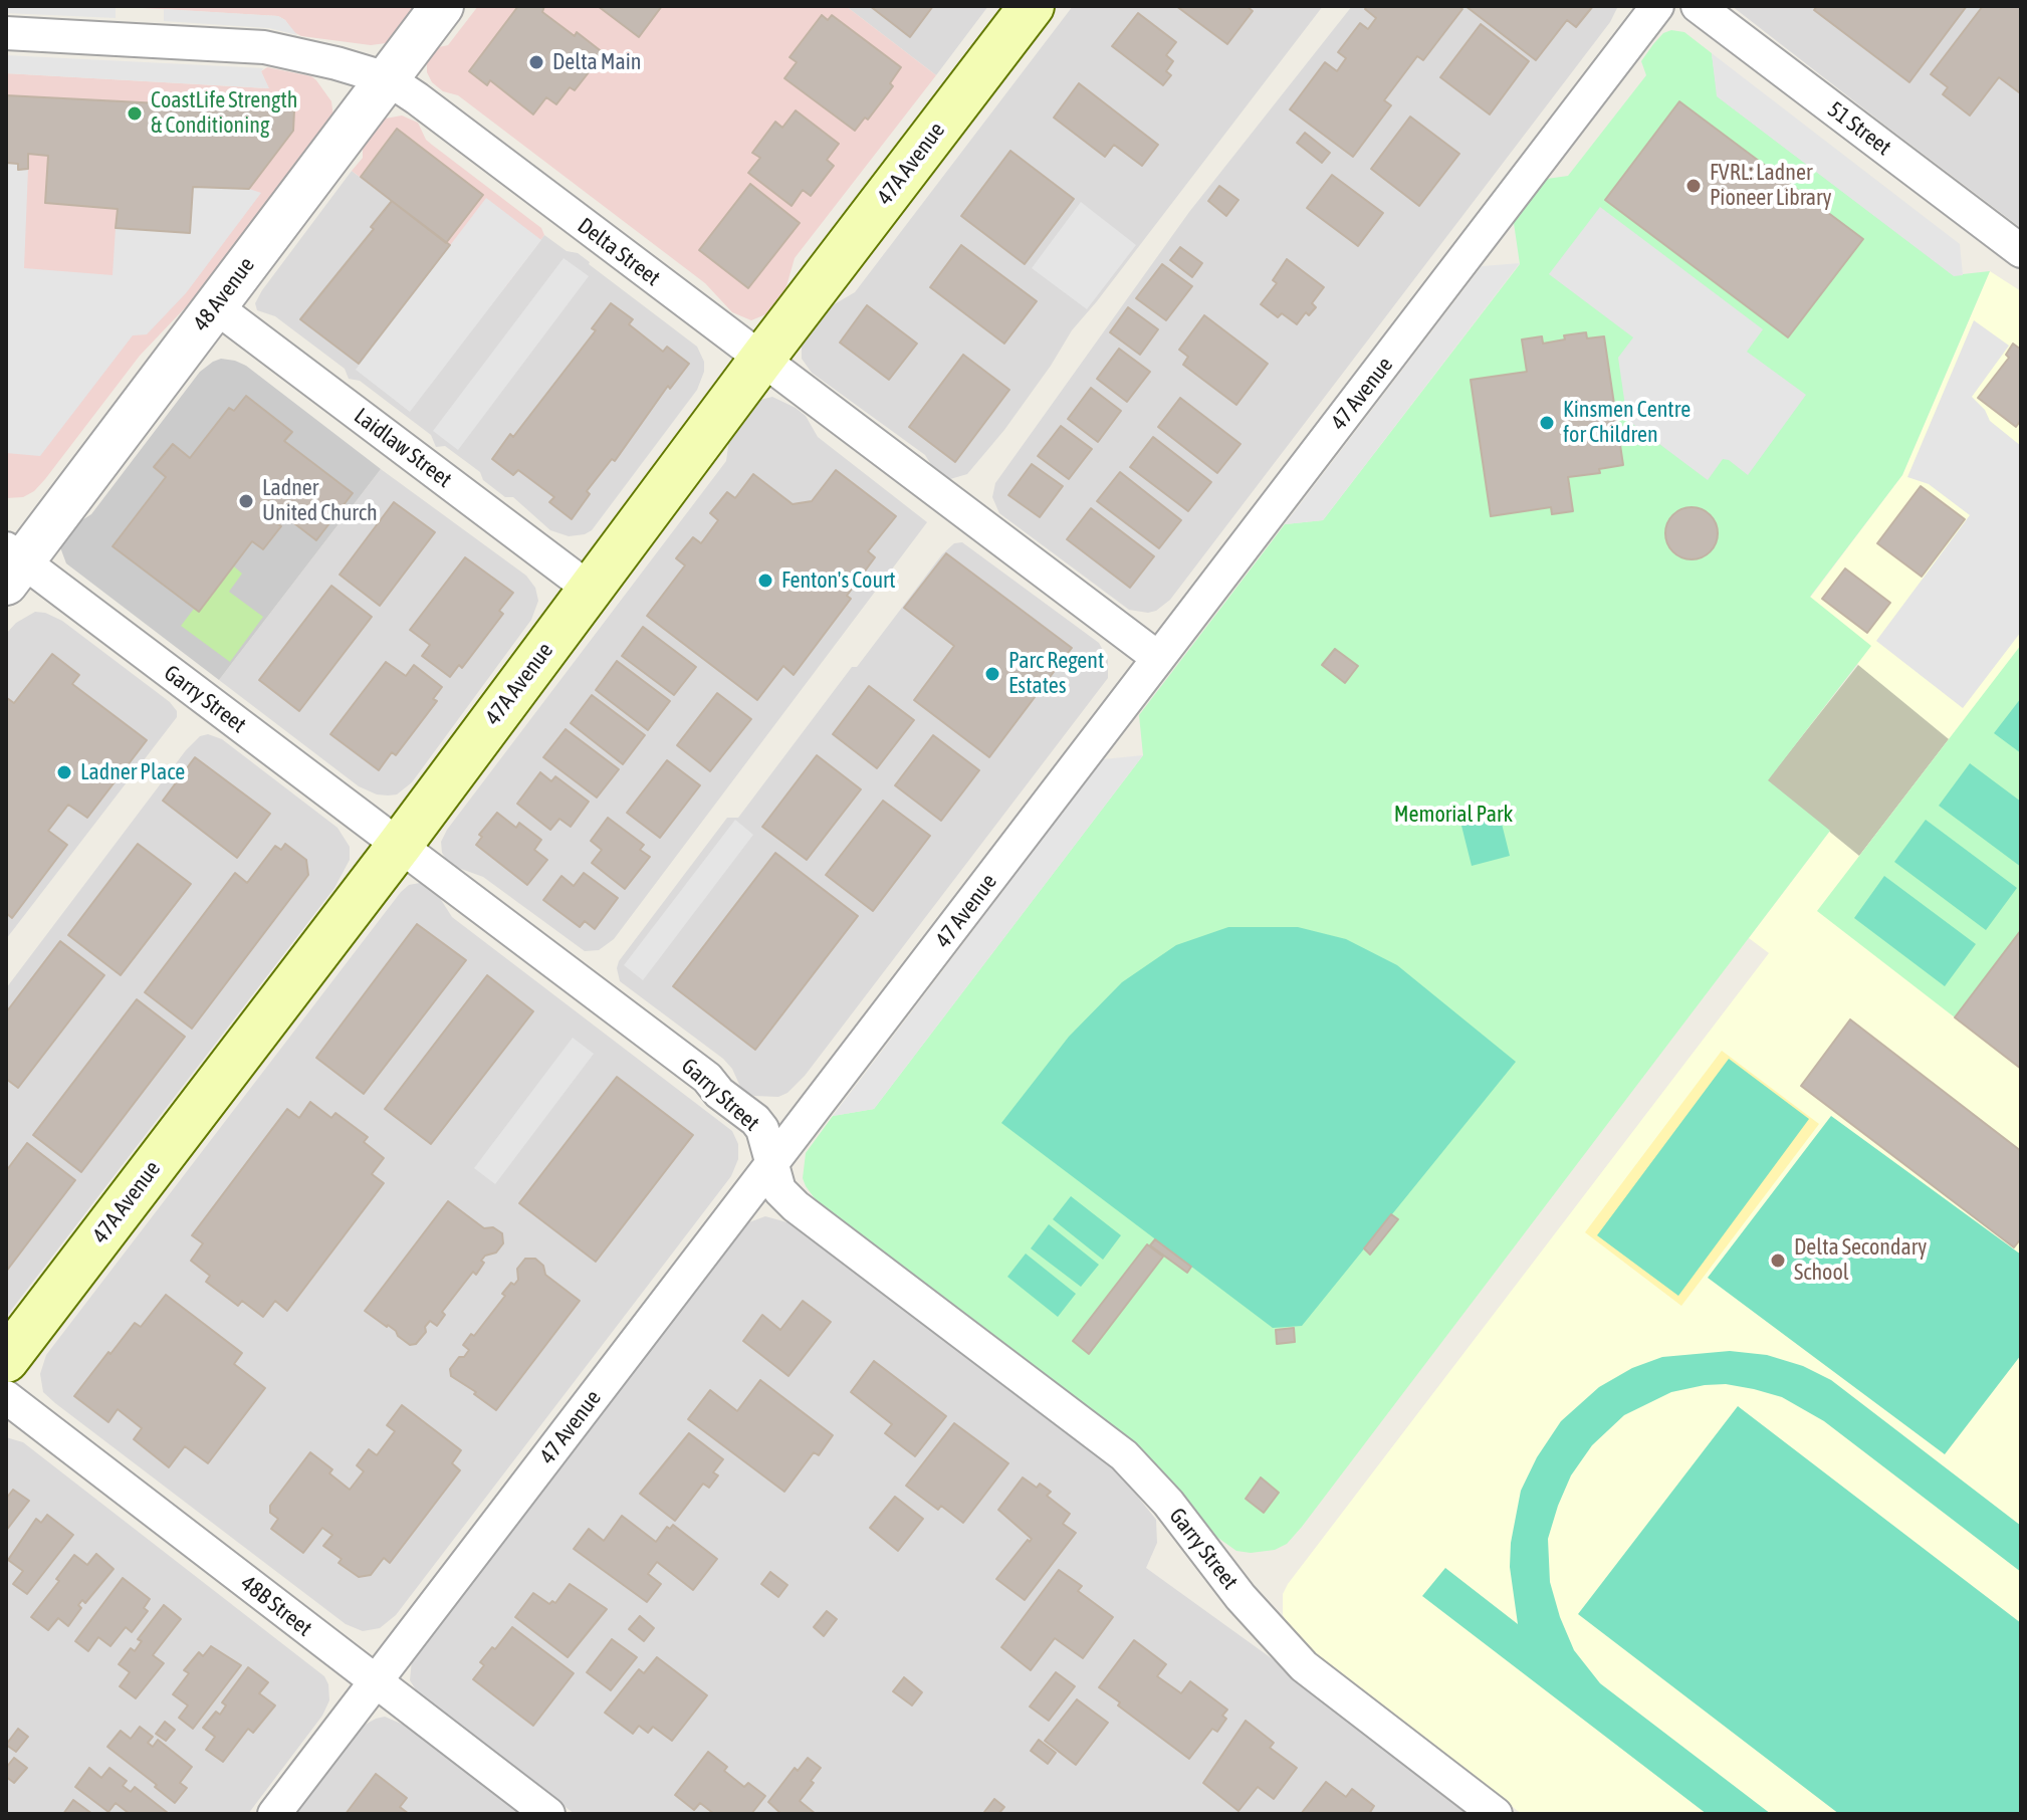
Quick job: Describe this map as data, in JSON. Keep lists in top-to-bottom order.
{
  "streets": {
    "main road": ["47A Avenue"],
    "street": [
      "51 Street",
      "Delta Street",
      "48 Avenue",
      "47 Avenue",
      "Laidlaw Street",
      "Garry Street",
      "48B Street"
    ]
  },
  "crossings": [
    ["47A Avenue", "Delta Street"],
    ["47A Avenue", "Laidlaw Street"],
    ["47A Avenue", "Garry Street"],
    ["Delta Street", "48 Avenue"],
    ["Delta Street", "47 Avenue"],
    ["48 Avenue", "Laidlaw Street"],
    ["48 Avenue", "Garry Street"],
    ["47 Avenue", "Garry Street"],
    ["47 Avenue", "48B Street"]
  ],
  "parks": ["Memorial Park"],
  "places": [
    "Delta Main",
    "CoastLife Strength & Conditioning",
    "FVRL: Ladner Pioneer Library",
    "Kinsmen Centre for Children",
    "Ladner United Church",
    "Fenton's Court",
    "Parc Regent Estates",
    "Ladner Place",
    "Delta Secondary School"
  ]
}
